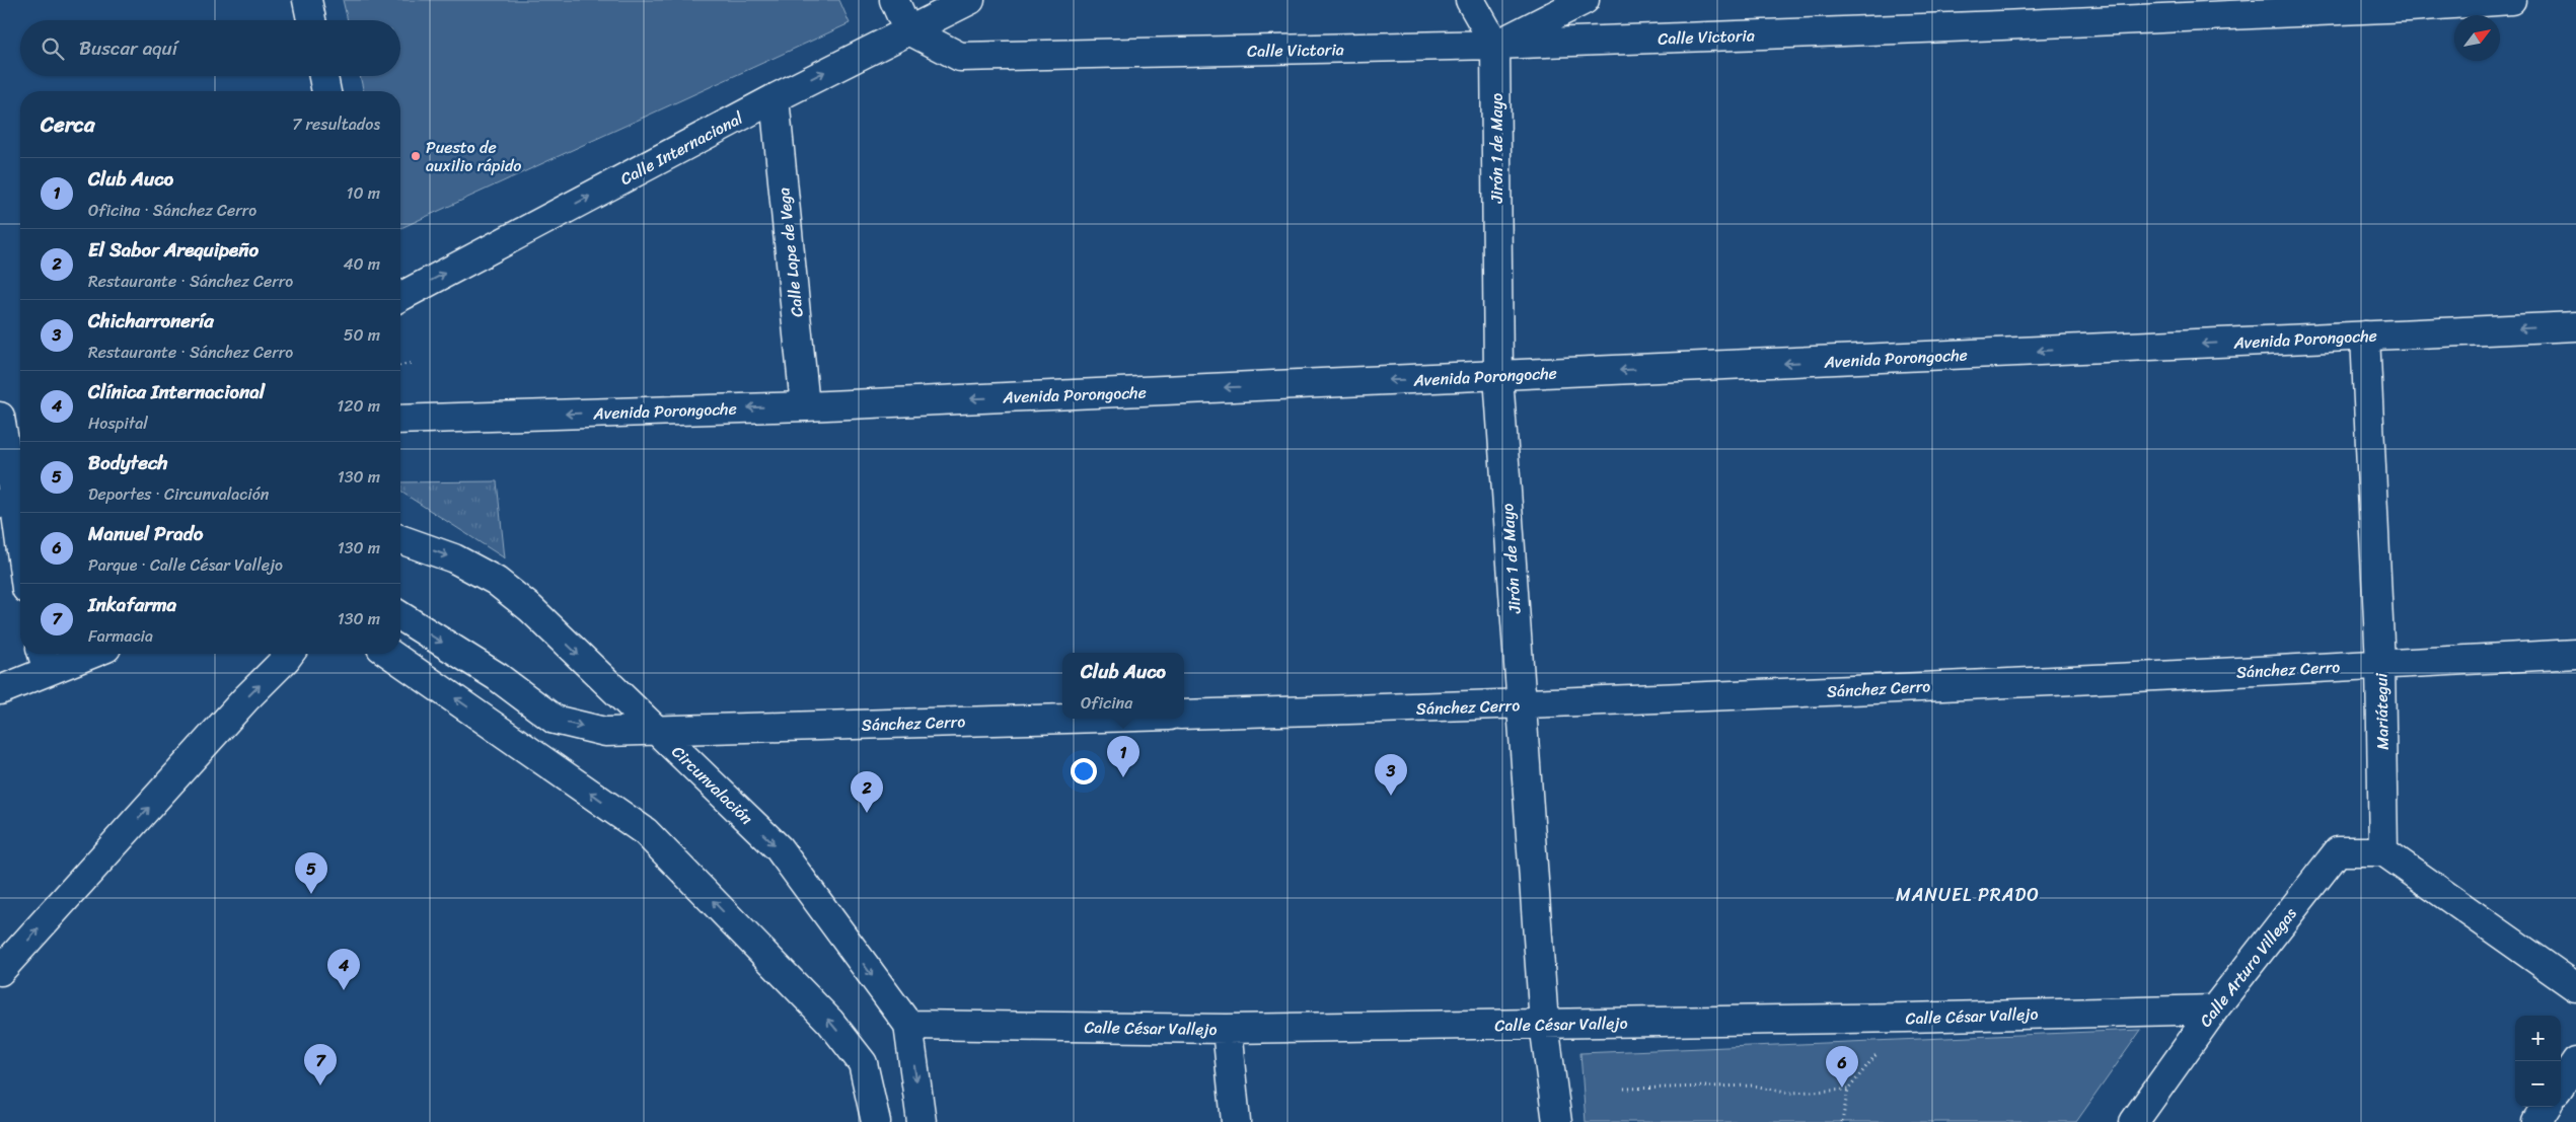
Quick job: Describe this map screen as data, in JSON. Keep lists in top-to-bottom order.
{
  "streets": {
    "street": [
      "Calle Victoria",
      "Calle Internacional",
      "Jirón 1 de Mayo",
      "Calle Lope de Vega",
      "Avenida Porongoche",
      "Sánchez Cerro",
      "Mariátegui",
      "Circunvalación",
      "Calle Arturo Villegas",
      "Calle César Vallejo"
    ]
  },
  "crossings": [
    ["Calle Victoria", "Calle Internacional"],
    ["Calle Victoria", "Jirón 1 de Mayo"],
    ["Calle Internacional", "Calle Lope de Vega"],
    ["Jirón 1 de Mayo", "Avenida Porongoche"],
    ["Jirón 1 de Mayo", "Sánchez Cerro"],
    ["Jirón 1 de Mayo", "Calle César Vallejo"],
    ["Calle Lope de Vega", "Avenida Porongoche"],
    ["Avenida Porongoche", "Mariátegui"],
    ["Sánchez Cerro", "Mariátegui"],
    ["Sánchez Cerro", "Circunvalación"],
    ["Mariátegui", "Calle Arturo Villegas"],
    ["Circunvalación", "Calle César Vallejo"],
    ["Calle Arturo Villegas", "Calle César Vallejo"]
  ],
  "one_way": ["Calle Internacional", "Avenida Porongoche"],
  "districts": ["MANUEL PRADO"],
  "places": ["Puesto de auxilio rápido"],
  "north": "top right",
  "page": {
    "search": "Buscar aquí",
    "heading": ["Cerca", "7 resultados"],
    "list": [
      {
        "mark": "1",
        "name": "Club Auco",
        "note": "Oficina · Sánchez Cerro",
        "value": "10 m"
      },
      {
        "mark": "2",
        "name": "El Sabor Arequipeño",
        "note": "Restaurante · Sánchez Cerro",
        "value": "40 m"
      },
      {
        "mark": "3",
        "name": "Chicharronería",
        "note": "Restaurante · Sánchez Cerro",
        "value": "50 m"
      },
      {
        "mark": "4",
        "name": "Clínica Internacional",
        "note": "Hospital",
        "value": "120 m"
      },
      {
        "mark": "5",
        "name": "Bodytech",
        "note": "Deportes · Circunvalación",
        "value": "130 m"
      },
      {
        "mark": "6",
        "name": "Manuel Prado",
        "note": "Parque · Calle César Vallejo",
        "value": "130 m"
      },
      {
        "mark": "7",
        "name": "Inkafarma",
        "note": "Farmacia",
        "value": "130 m"
      }
    ],
    "popup": ["Club Auco", "Oficina"],
    "pins": [
      "1",
      "3",
      "2",
      "5",
      "4",
      "7",
      "6"
    ],
    "map_buttons": ["+", "−"]
  }
}
